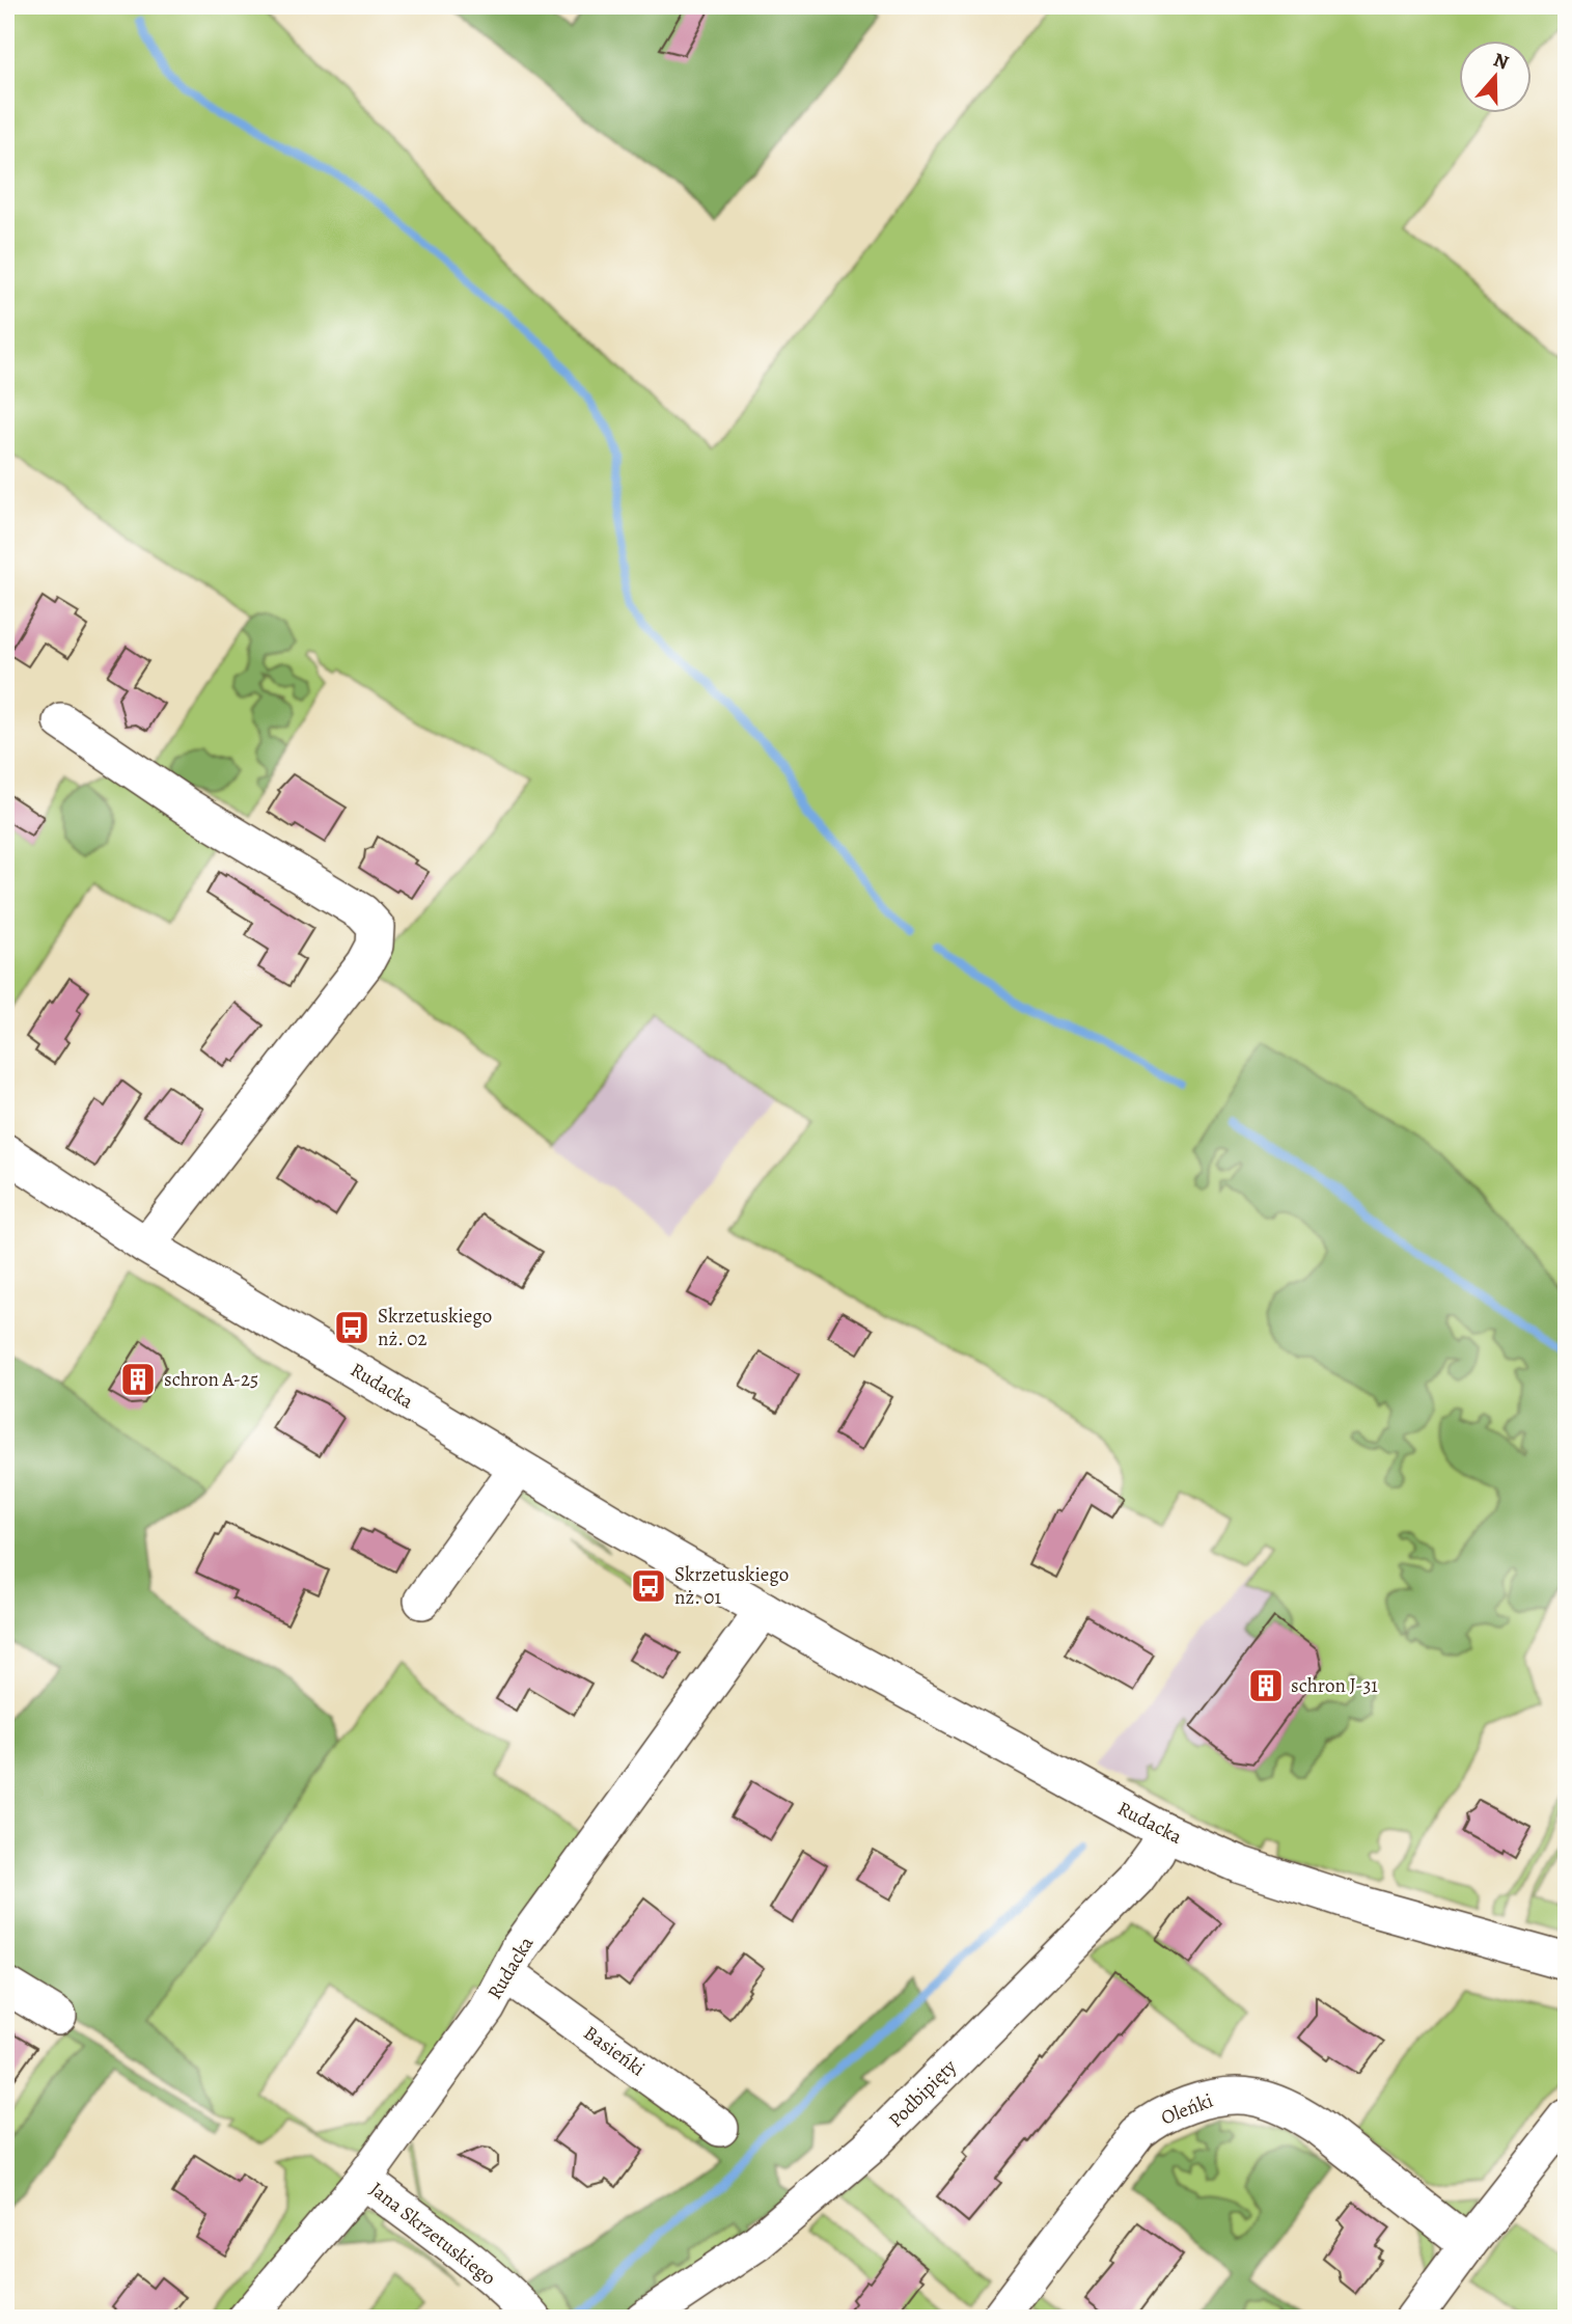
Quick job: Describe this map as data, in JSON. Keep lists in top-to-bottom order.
{
  "streets": {
    "street": [
      "Rudacka",
      "Basieńki",
      "Podbipięty",
      "Oleńki",
      "Jana Skrzetuskiego"
    ]
  },
  "crossings": [
    ["Rudacka", "Basieńki"],
    ["Rudacka", "Podbipięty"],
    ["Rudacka", "Jana Skrzetuskiego"]
  ],
  "places": {
    "bus stop": ["Skrzetuskiego nż. 02", "Skrzetuskiego nż. 01"],
    "building": ["schron A-25", "schron J-31"]
  },
  "north": "top"
}
